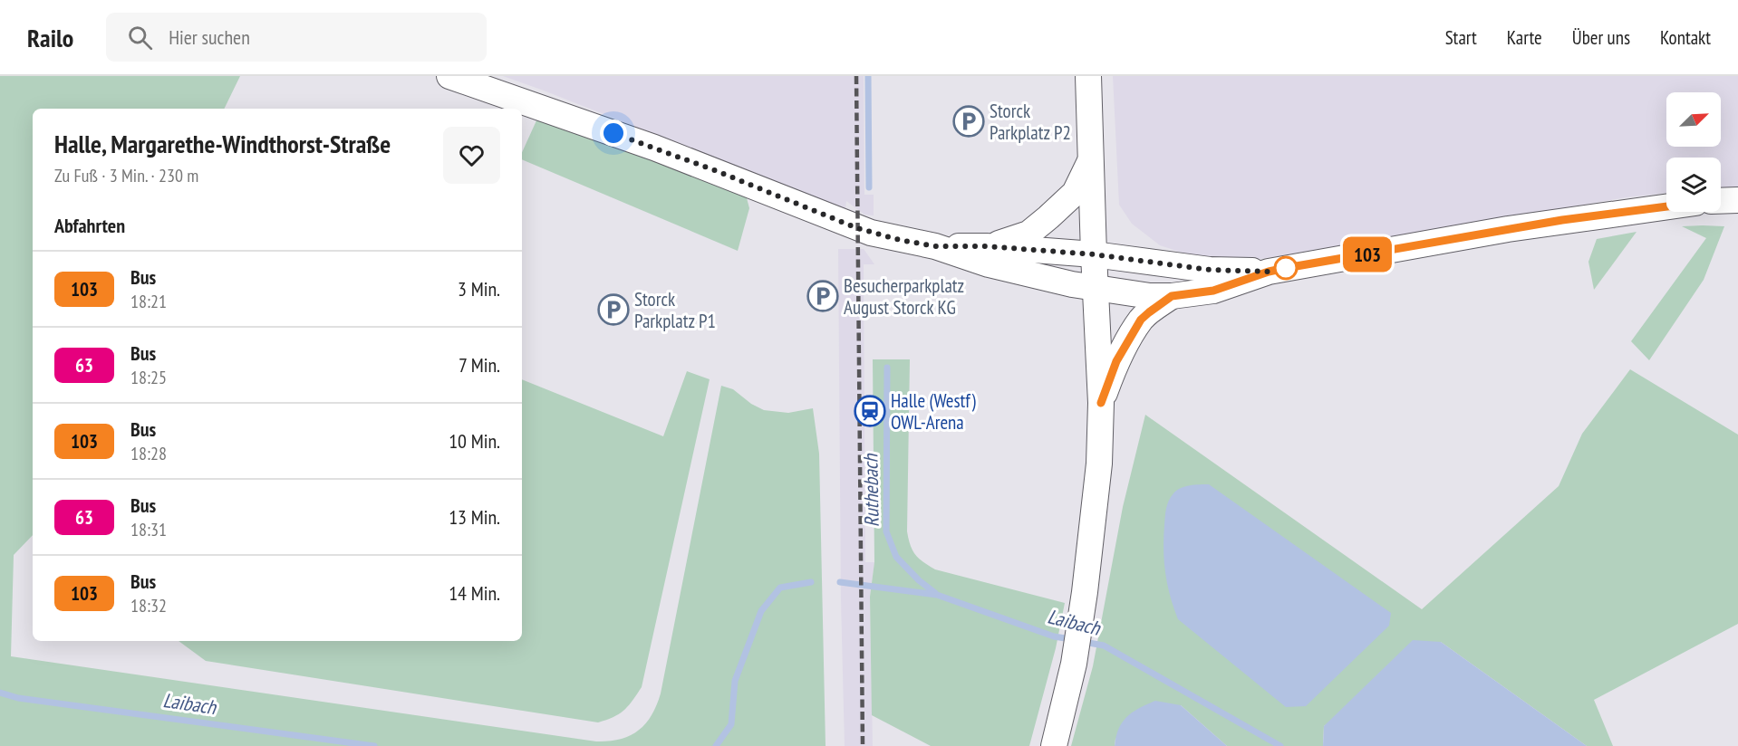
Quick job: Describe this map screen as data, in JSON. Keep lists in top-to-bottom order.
{
  "water": ["Ruthebach", "Laibach"],
  "places": {
    "parking": ["Storck Parkplatz P2", "Besucherparkplatz August Storck KG", "Storck Parkplatz P1"],
    "station": ["Halle (Westf) OWL-Arena"]
  },
  "lines": ["bus line 103"],
  "north": "top right",
  "page": {
    "header": "Railo",
    "search": "Hier suchen",
    "nav": [
      "Start",
      "Karte",
      "Über uns",
      "Kontakt"
    ],
    "on_map": "103",
    "heading": [
      ["Halle, Margarethe-Windthorst-Straße", "Zu Fuß · 3 Min. · 230 m"],
      "Abfahrten"
    ],
    "list": [
      {
        "mark": "103",
        "name": "Bus",
        "note": "18:21",
        "value": "3 Min."
      },
      {
        "mark": "63",
        "name": "Bus",
        "note": "18:25",
        "value": "7 Min."
      },
      {
        "mark": "103",
        "name": "Bus",
        "note": "18:28",
        "value": "10 Min."
      },
      {
        "mark": "63",
        "name": "Bus",
        "note": "18:31",
        "value": "13 Min."
      },
      {
        "mark": "103",
        "name": "Bus",
        "note": "18:32",
        "value": "14 Min."
      }
    ]
  }
}
